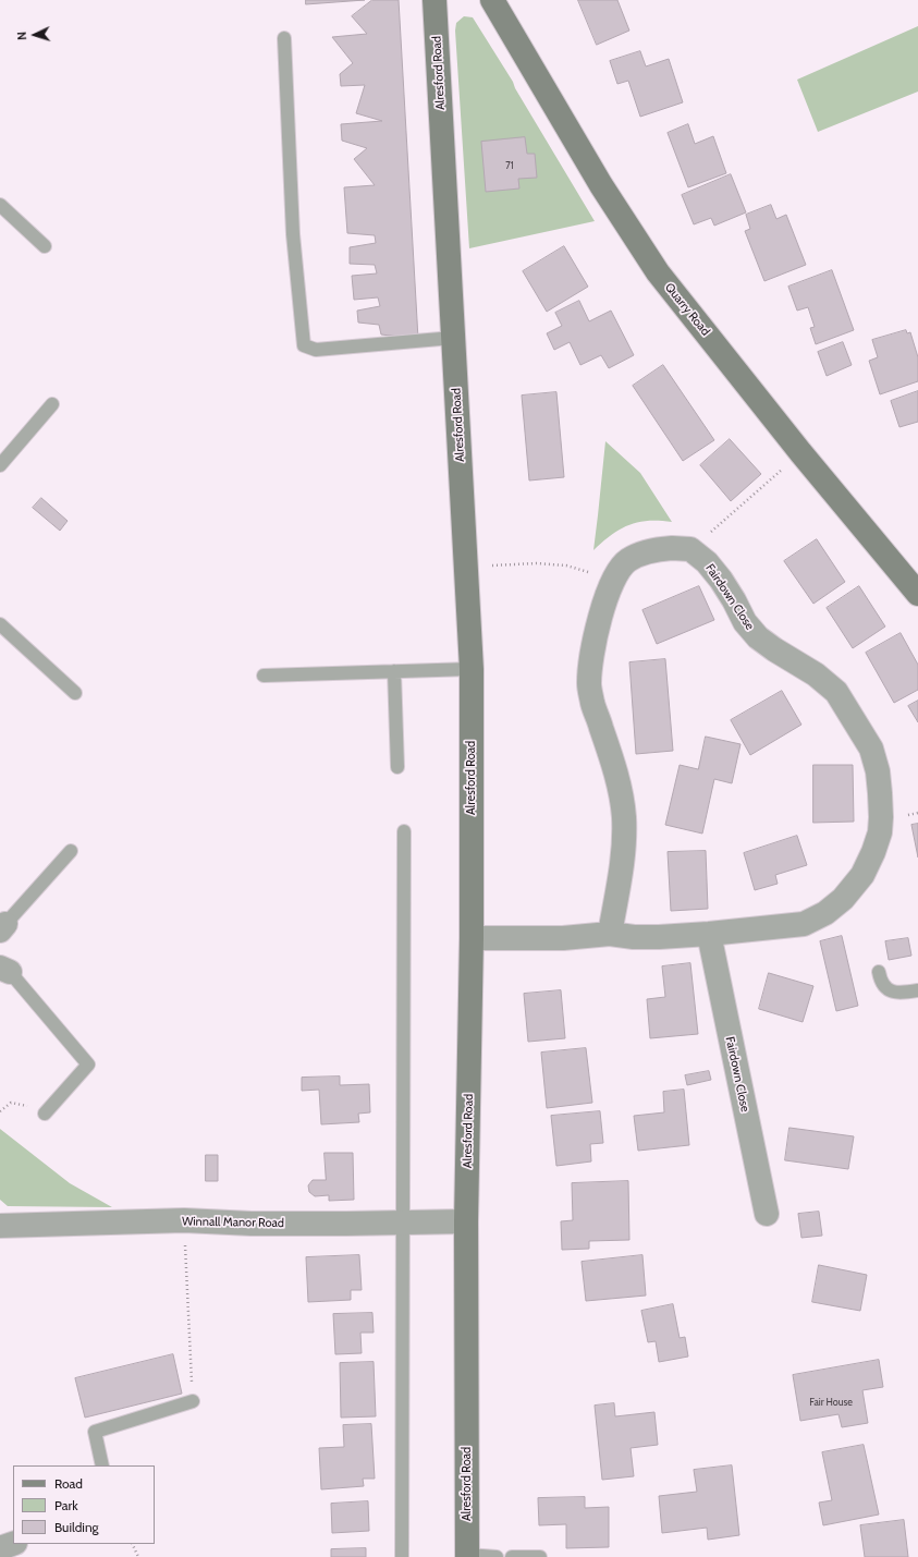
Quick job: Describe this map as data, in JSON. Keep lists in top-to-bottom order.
{
  "streets": {
    "main road": ["Alresford Road", "Quarry Road"],
    "street": ["Fairdown Close", "Winnall Manor Road"]
  },
  "crossings": [
    ["Alresford Road", "Fairdown Close"],
    ["Alresford Road", "Winnall Manor Road"]
  ],
  "house_numbers": ["71", "Fair House"],
  "legend": ["Road", "Park", "Building"],
  "north": "left"
}
